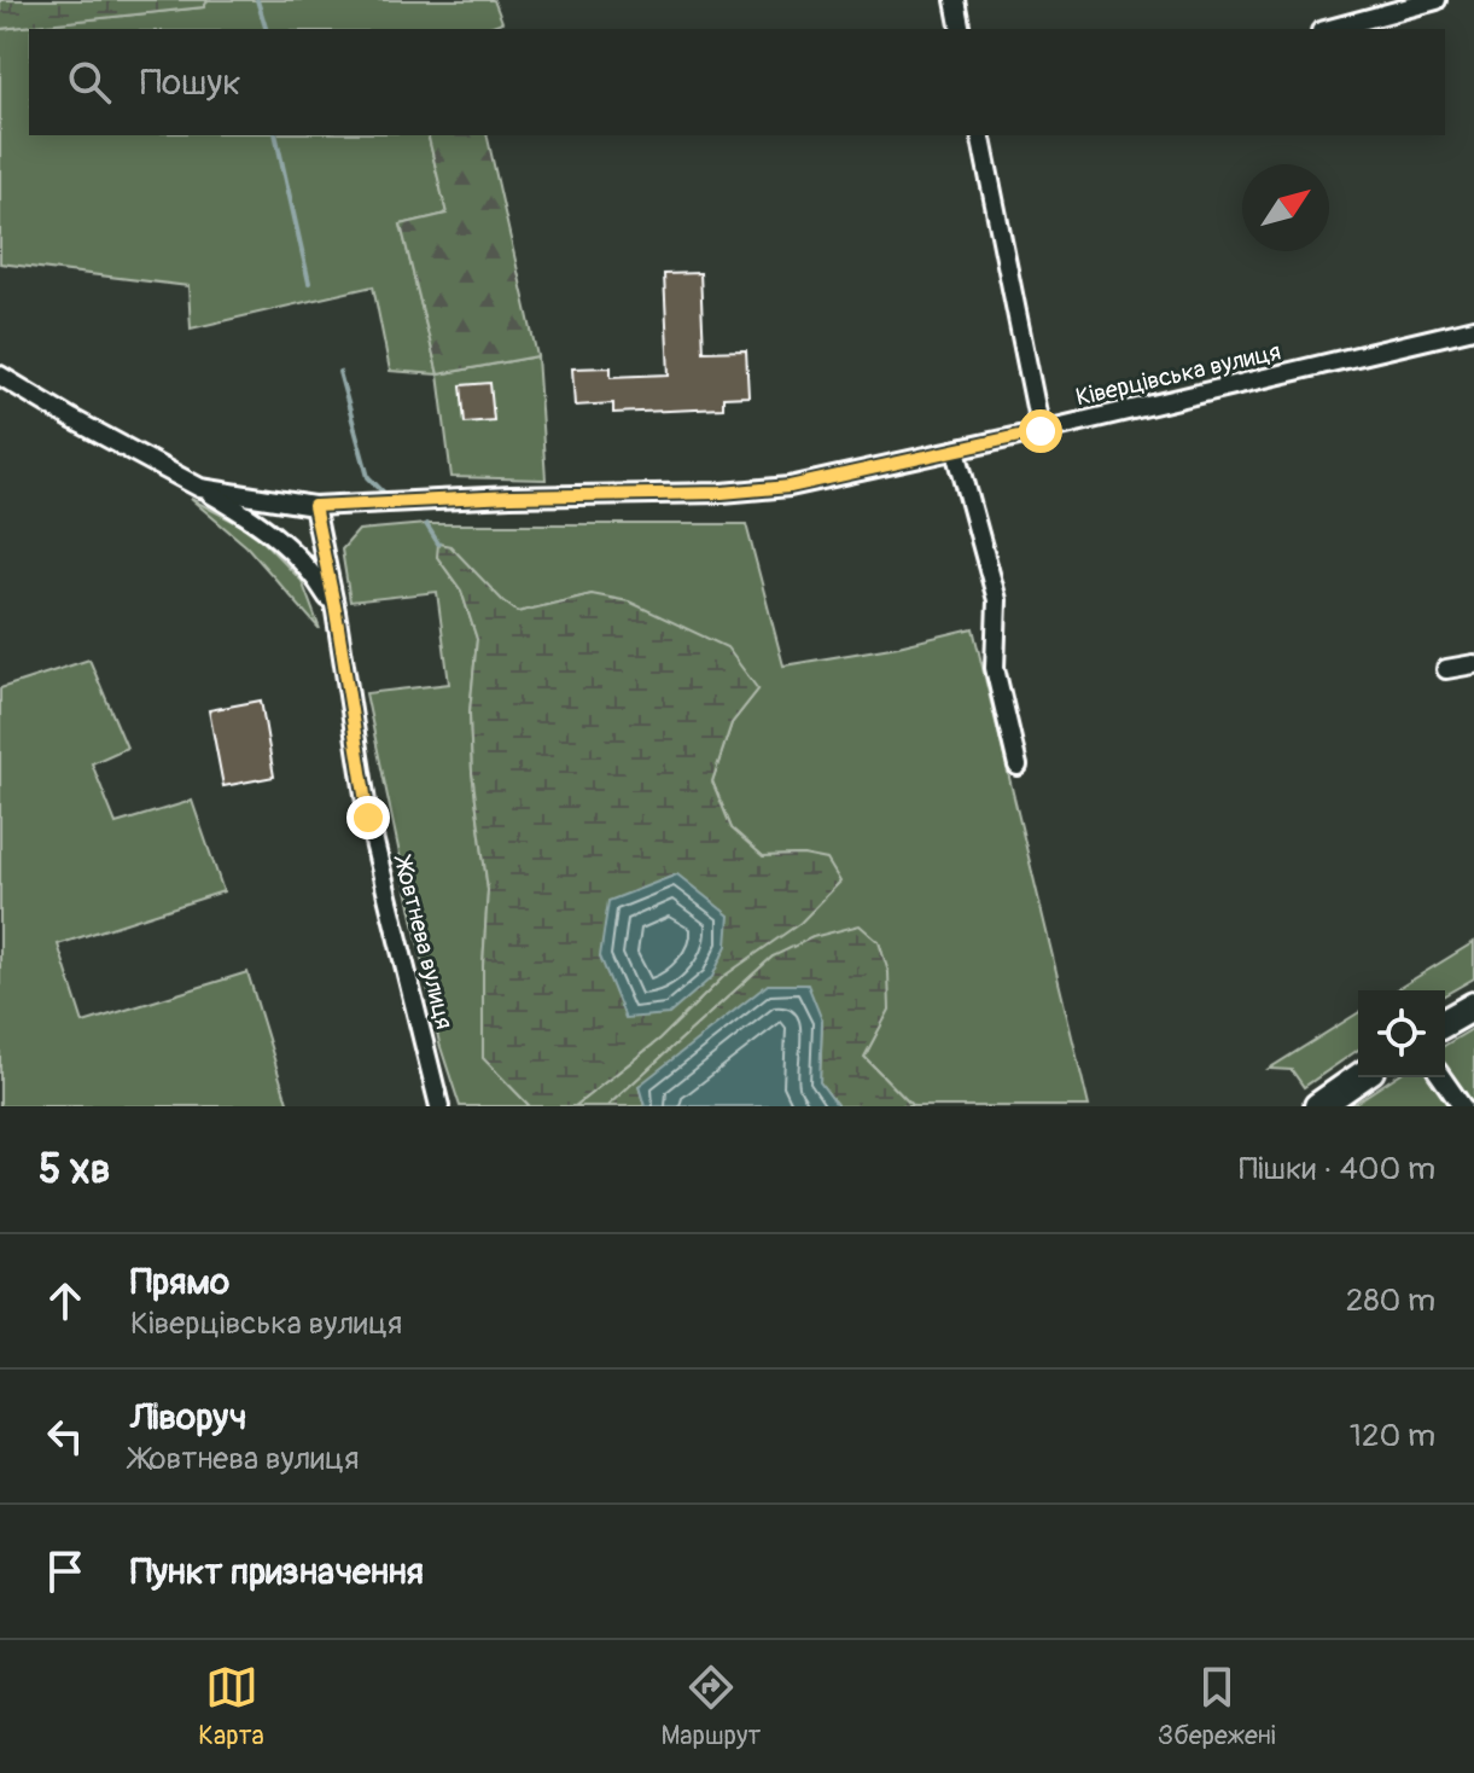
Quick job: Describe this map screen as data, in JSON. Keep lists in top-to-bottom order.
{
  "streets": {
    "street": ["Ківерцівська вулиця", "Жовтнева вулиця"]
  },
  "crossings": [
    ["Ківерцівська вулиця", "Жовтнева вулиця"]
  ],
  "north": "top right",
  "page": {
    "search": "Пошук",
    "heading": ["5 хв", "Пішки · 400 m"],
    "list": [
      ["Прямо", "Ківерцівська вулиця", "280 m"],
      ["Ліворуч", "Жовтнева вулиця", "120 m"],
      "Пункт призначення"
    ],
    "nav": ["Карта", "Маршрут", "Збережені"]
  }
}
